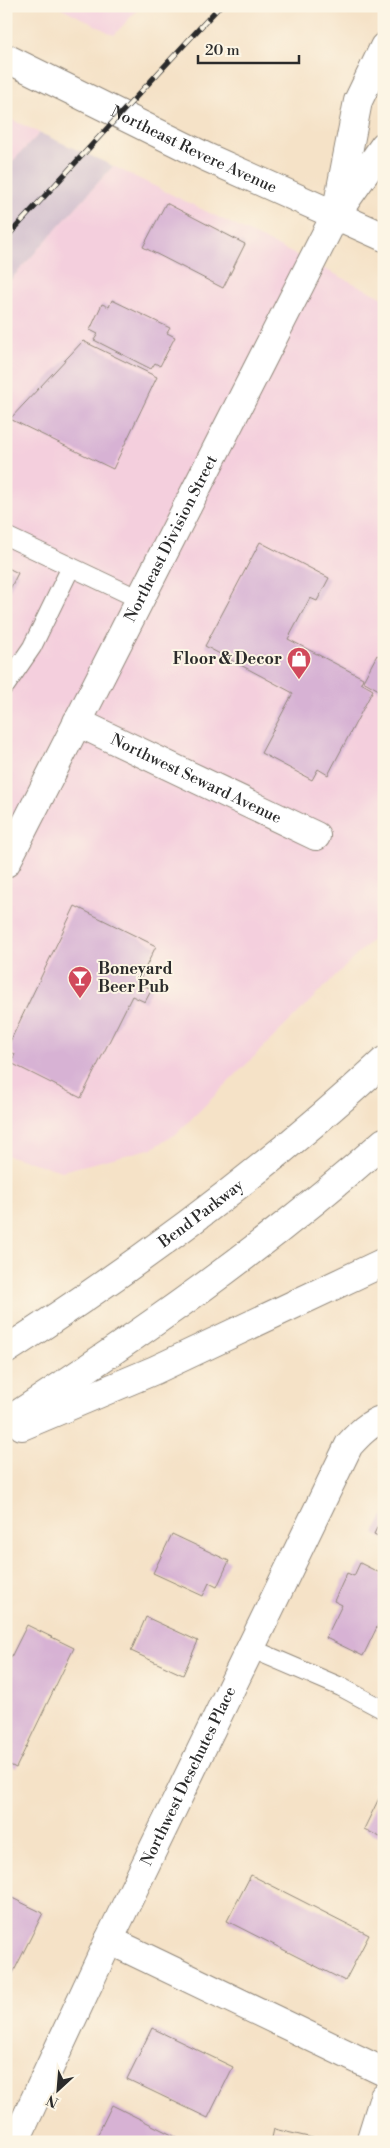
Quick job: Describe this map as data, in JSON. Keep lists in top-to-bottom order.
{
  "streets": {
    "main road": [
      "Northeast Revere Avenue",
      "Northeast Division Street",
      "Northwest Seward Avenue",
      "Bend Parkway",
      "Northwest Deschutes Place"
    ]
  },
  "crossings": [
    ["Northeast Revere Avenue", "Northeast Division Street"],
    ["Northeast Division Street", "Northwest Seward Avenue"]
  ],
  "places": {
    "shop": ["Floor & Decor"],
    "bar": ["Boneyard Beer Pub"]
  },
  "scale_bar": "20 m",
  "north": "bottom left"
}
